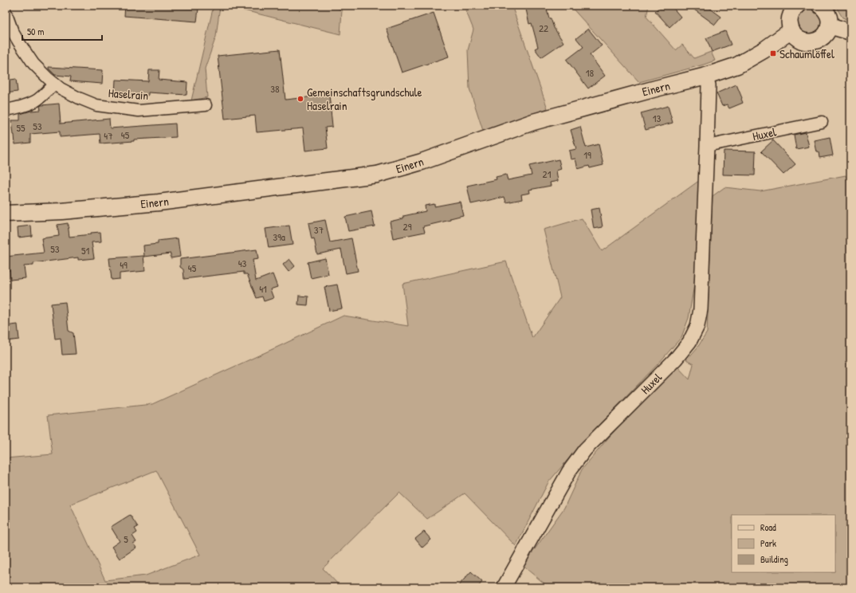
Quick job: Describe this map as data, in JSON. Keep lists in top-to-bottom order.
{
  "streets": {
    "main road": ["Einern"],
    "street": ["Haselrain", "Huxel"]
  },
  "crossings": [
    ["Einern", "Huxel"]
  ],
  "places": {
    "transit": ["Schaumlöffel"],
    "other": ["Gemeinschaftsgrundschule Haselrain"]
  },
  "house_numbers": [
    "22",
    "18",
    "38",
    "13",
    "53",
    "55",
    "45",
    "47",
    "19",
    "21",
    "29",
    "37",
    "39a",
    "53",
    "51",
    "43",
    "49",
    "45",
    "41",
    "5"
  ],
  "legend": ["Road", "Park", "Building"],
  "scale_bar": "50 m"
}
